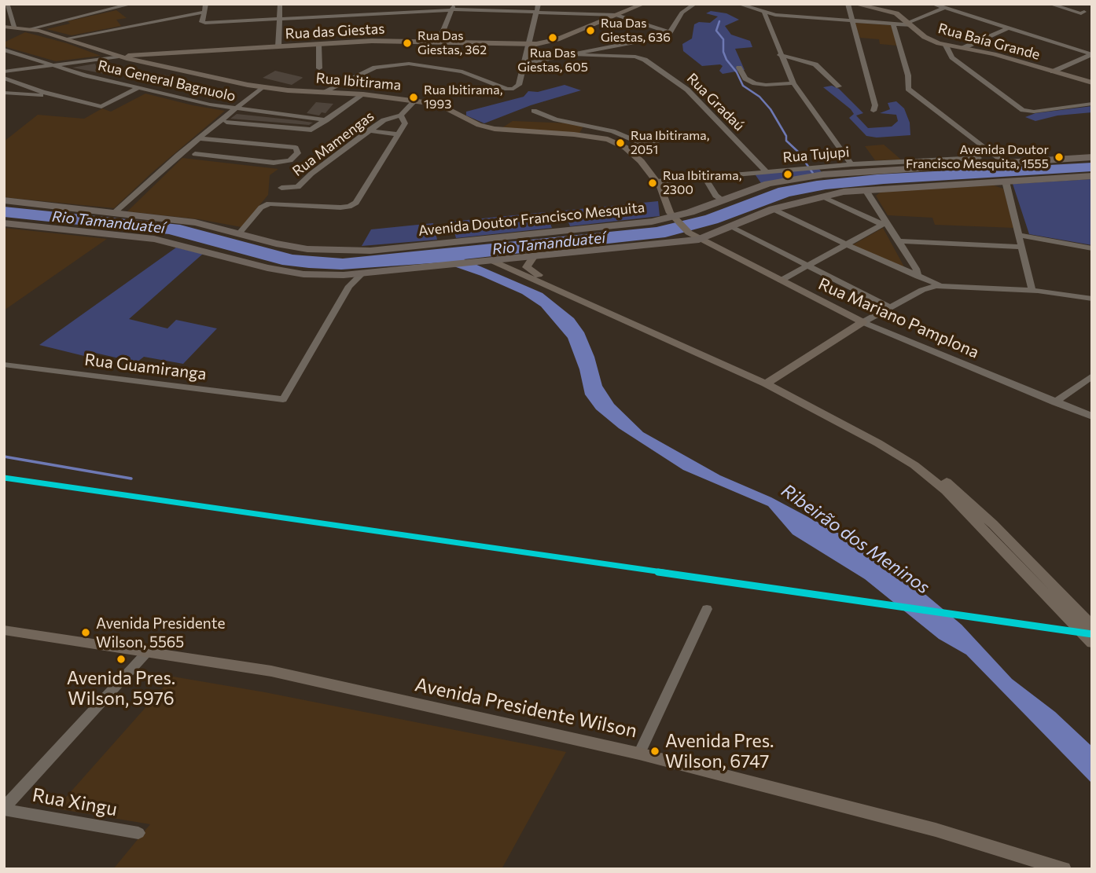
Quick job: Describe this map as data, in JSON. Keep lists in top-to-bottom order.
{
  "streets": {
    "highway": ["Avenida Doutor Francisco Mesquita"],
    "main road": [
      "Rua das Giestas",
      "Rua Baía Grande",
      "Rua Ibitirama",
      "Rua Mariano Pamplona",
      "Avenida Presidente Wilson"
    ],
    "street": [
      "Rua General Bagnuolo",
      "Rua Gradaú",
      "Rua Mamengas",
      "Rua Tujupi",
      "Rua Guamiranga",
      "Rua Xingu"
    ]
  },
  "crossings": [
    ["Rua das Giestas", "Rua Ibitirama"],
    ["Rua Ibitirama", "Rua Tujupi"],
    ["Rua Ibitirama", "Avenida Doutor Francisco Mesquita"],
    ["Rua Ibitirama", "Rua Mariano Pamplona"],
    ["Rua Gradaú", "Rua Tujupi"],
    ["Avenida Doutor Francisco Mesquita", "Rua Mariano Pamplona"]
  ],
  "water": ["Rio Tamanduateí", "Ribeirão dos Meninos"],
  "places": [
    "Rua Das Giestas, 636",
    "Rua Das Giestas, 605",
    "Rua Das Giestas, 362",
    "Rua Ibitirama, 1993",
    "Rua Ibitirama, 2051",
    "Avenida Doutor Francisco Mesquita, 1555",
    "Rua Ibitirama, 2300",
    "Avenida Presidente Wilson, 5565",
    "Avenida Pres. Wilson, 5976",
    "Avenida Pres. Wilson, 6747"
  ]
}
